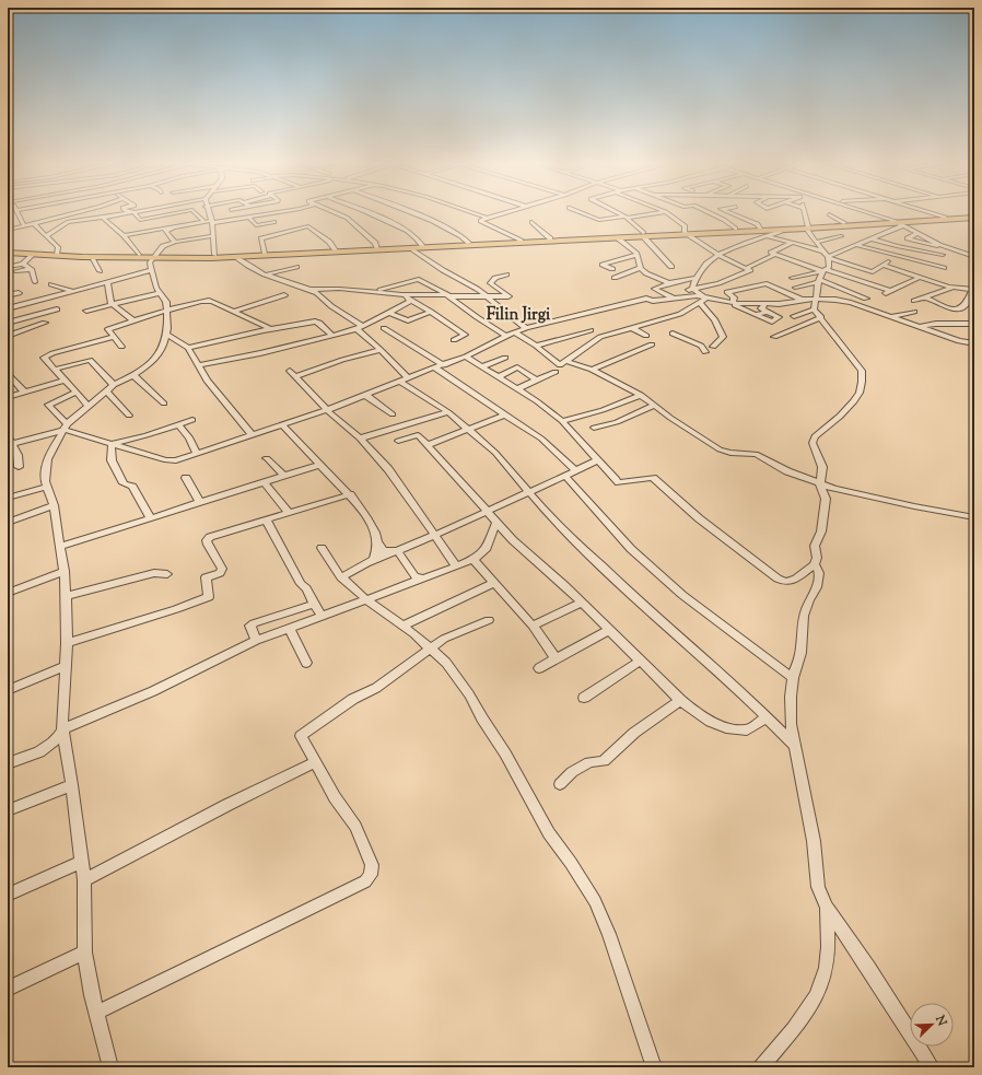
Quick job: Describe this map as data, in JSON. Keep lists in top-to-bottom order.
{
  "districts": ["Filin Jirgi"],
  "north": "top right"
}
